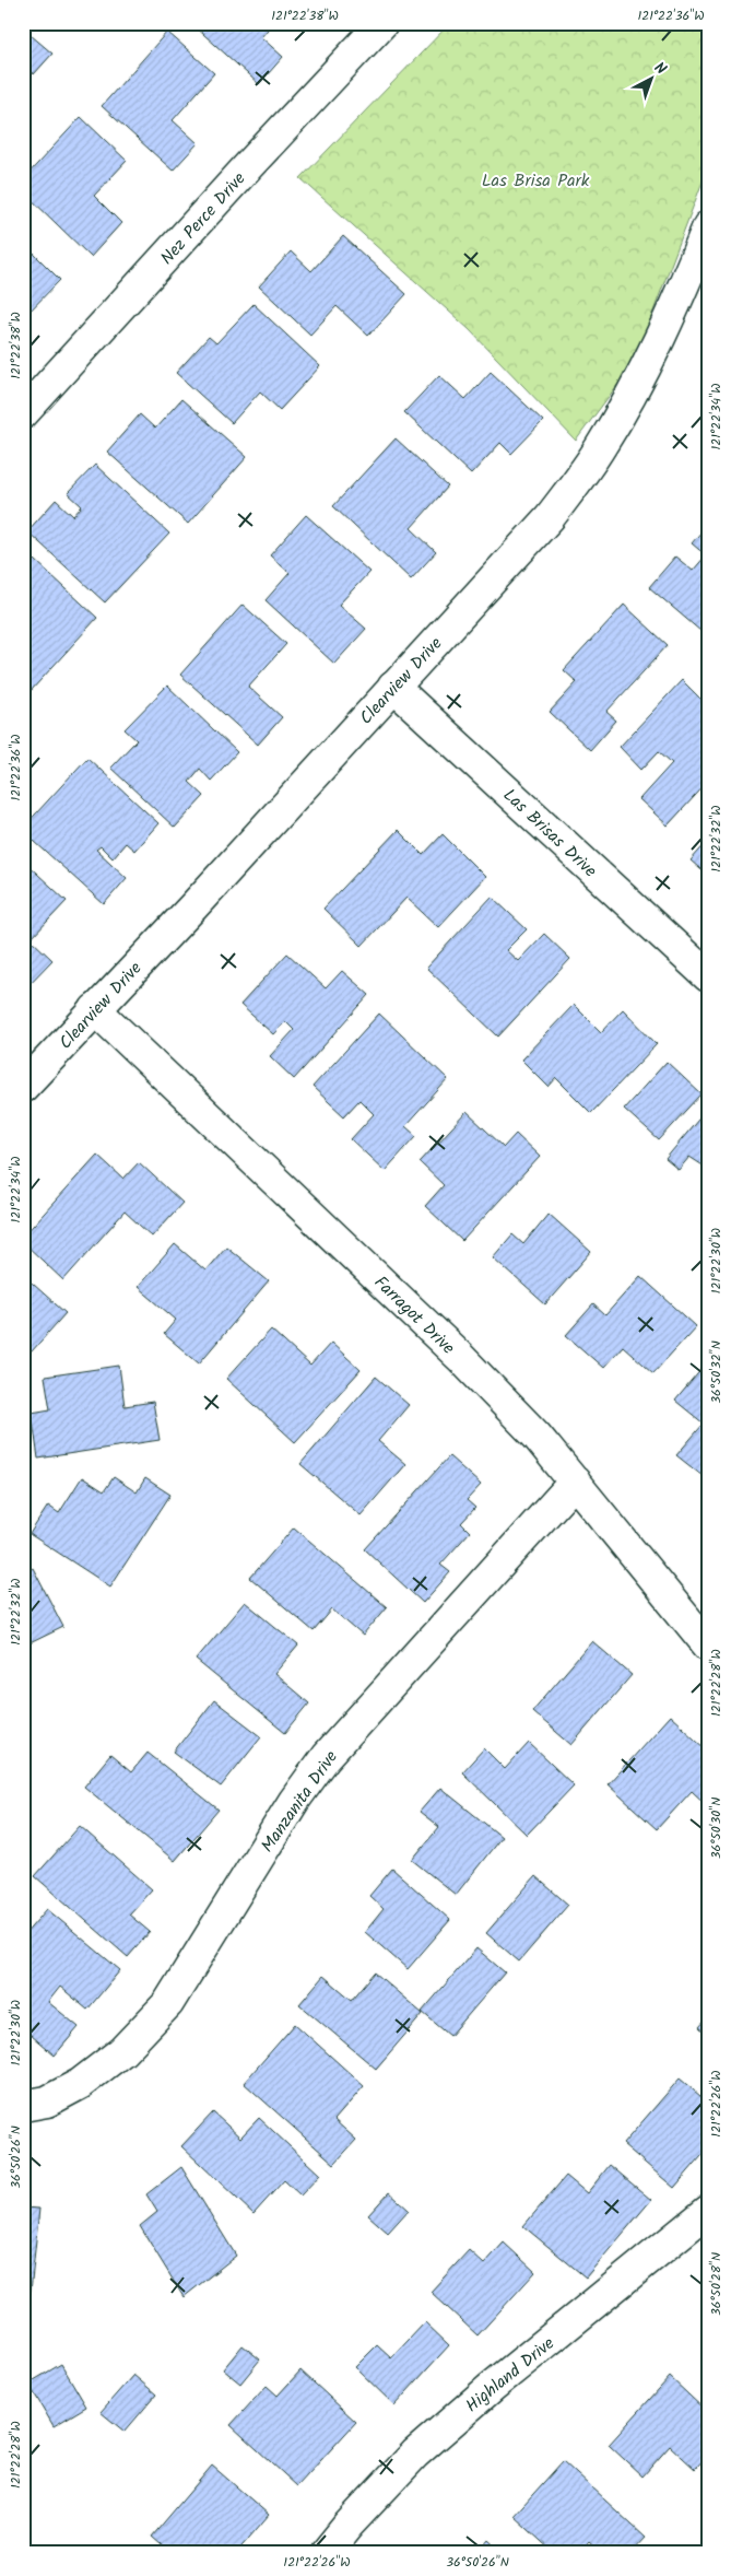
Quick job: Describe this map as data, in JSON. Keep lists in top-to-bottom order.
{
  "streets": {
    "street": [
      "Nez Perce Drive",
      "Clearview Drive",
      "Las Brisas Drive",
      "Farragot Drive",
      "Manzanita Drive",
      "Highland Drive"
    ]
  },
  "crossings": [
    ["Clearview Drive", "Las Brisas Drive"],
    ["Clearview Drive", "Farragot Drive"],
    ["Farragot Drive", "Manzanita Drive"]
  ],
  "parks": ["Las Brisa Park"],
  "north": "top right",
  "coordinates": [
    "121°22'38\"W",
    "121°22'36\"W",
    "121°22'34\"W",
    "121°22'32\"W",
    "121°22'30\"W",
    "36°50'32\"N",
    "121°22'28\"W",
    "36°50'30\"N",
    "121°22'26\"W",
    "36°50'26\"N",
    "36°50'28\"N"
  ]
}
